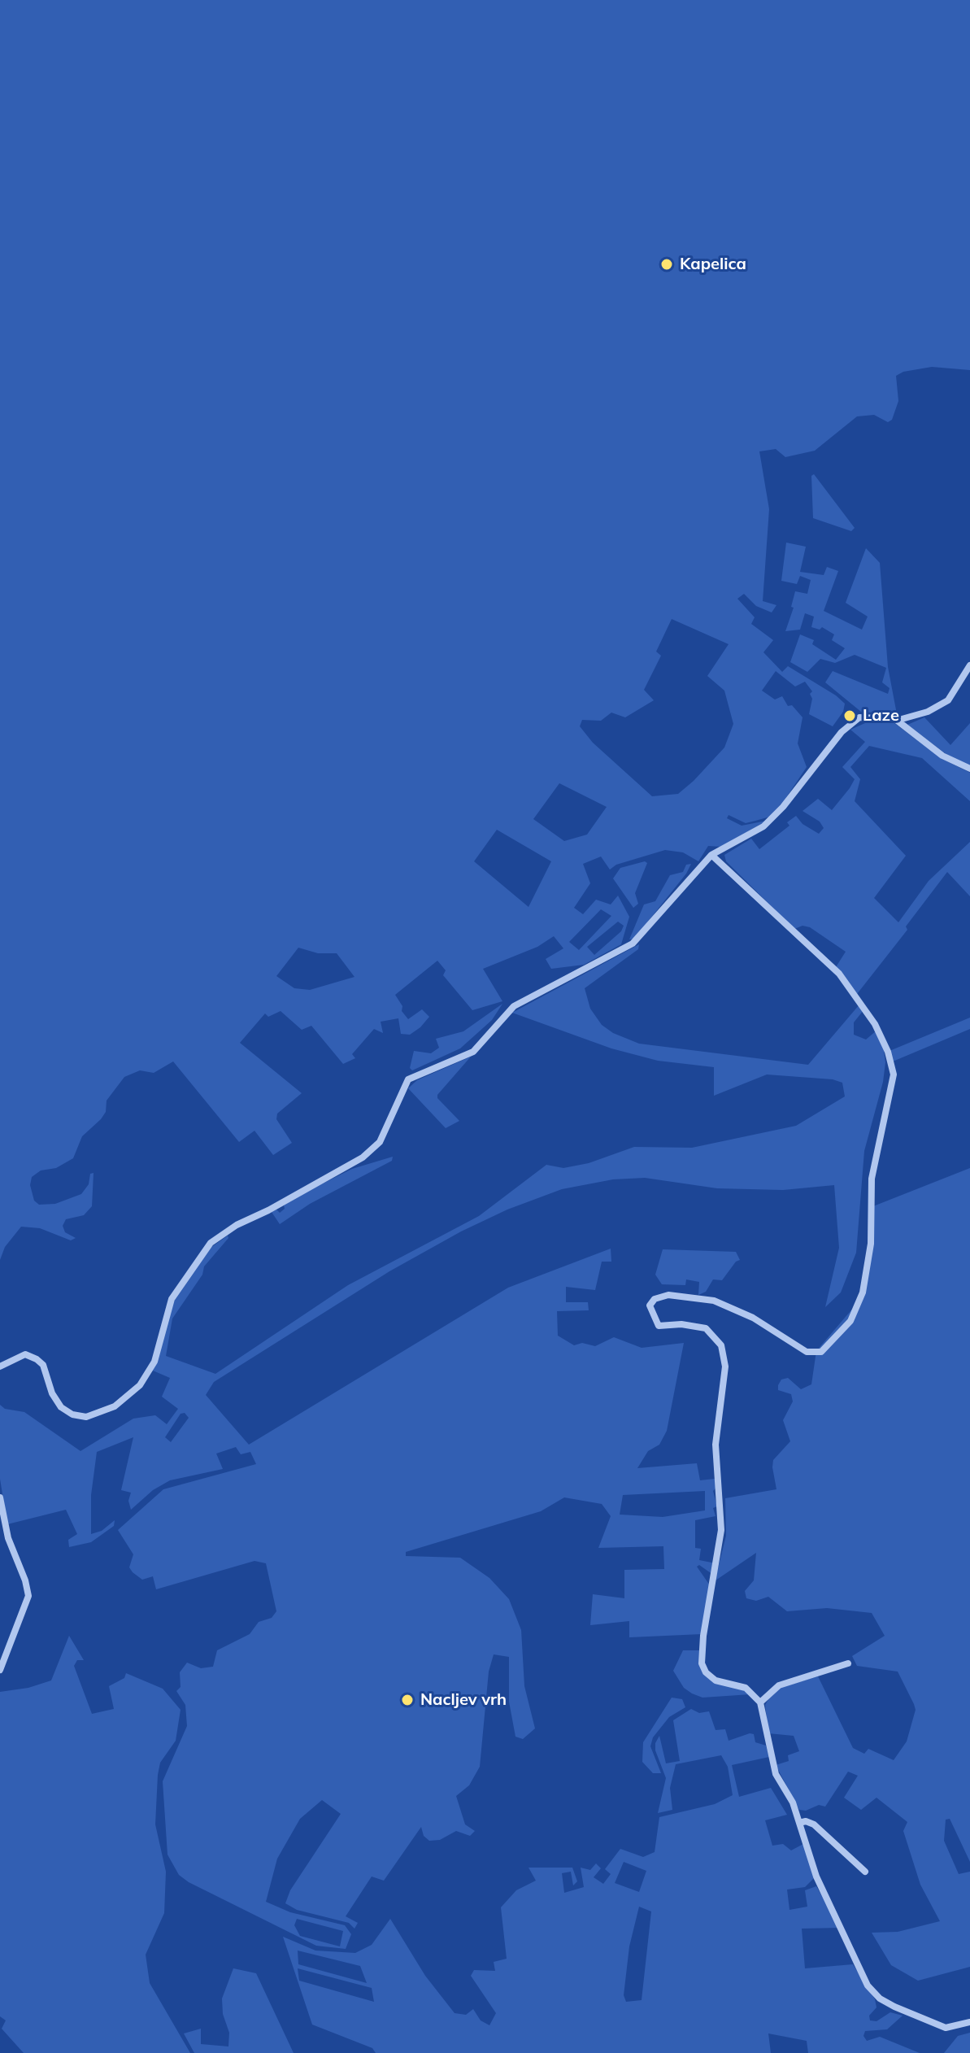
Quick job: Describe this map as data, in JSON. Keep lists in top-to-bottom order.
{
  "places": ["Kapelica", "Laze", "Nacljev vrh"]
}
